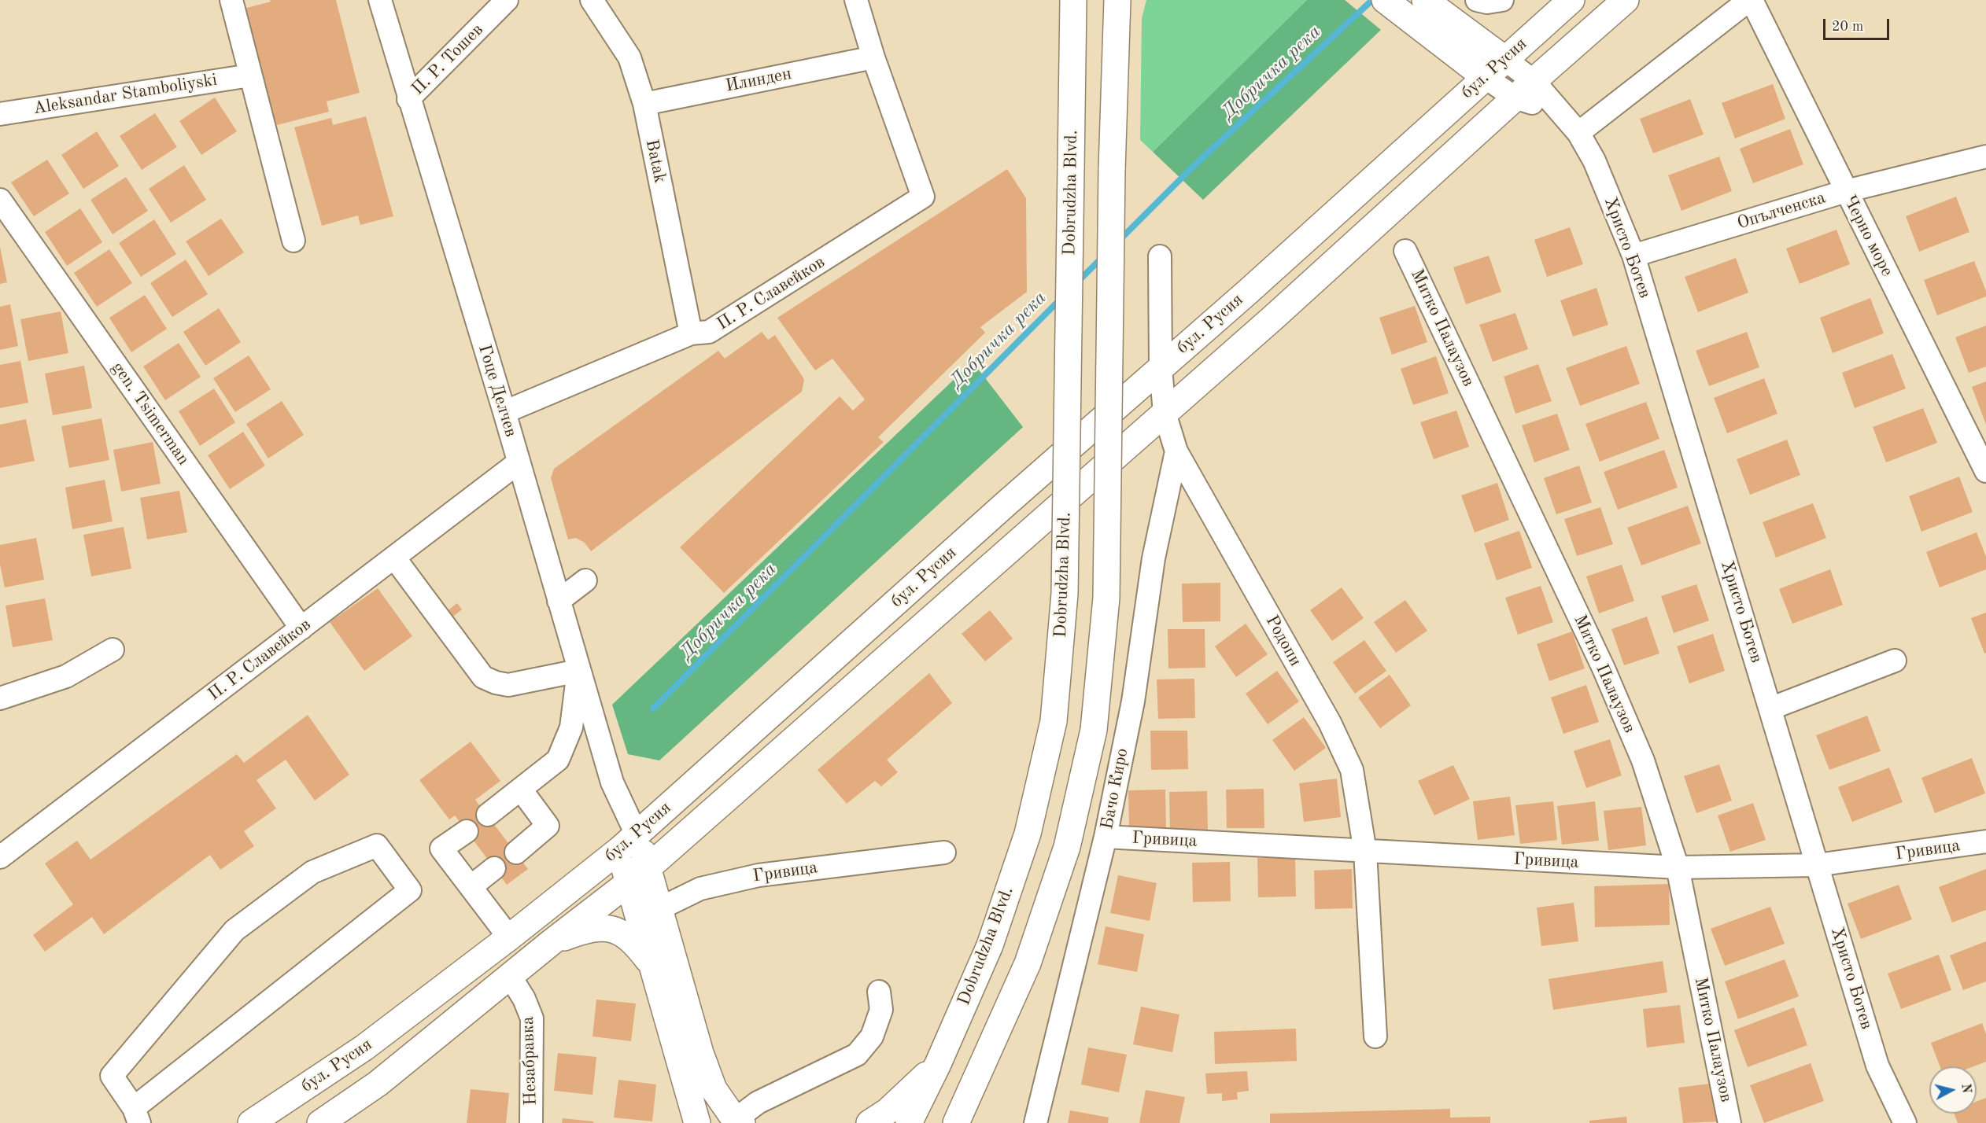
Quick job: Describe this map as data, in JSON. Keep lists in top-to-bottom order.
{
  "streets": {
    "main road": ["бул. Русия", "Dobrudzha Blvd."],
    "street": [
      "П. Р. Тошев",
      "Илинден",
      "Aleksandar Stamboliyski",
      "Batak",
      "Опълченска",
      "Черно море",
      "Христо Ботев",
      "П. Р. Славейков",
      "Митко Палаузов",
      "Гоце Делчев",
      "gen. Tsimerman",
      "Родопи",
      "Бачо Киро",
      "Гривица",
      "Незабравка"
    ]
  },
  "crossings": [
    ["П. Р. Тошев", "Гоце Делчев"],
    ["бул. Русия", "Христо Ботев"],
    ["бул. Русия", "Гоце Делчев"],
    ["бул. Русия", "Родопи"],
    ["бул. Русия", "Незабравка"],
    ["Илинден", "Batak"],
    ["Илинден", "П. Р. Славейков"],
    ["Batak", "П. Р. Славейков"],
    ["Опълченска", "Черно море"],
    ["Опълченска", "Христо Ботев"],
    ["Черно море", "Христо Ботев"],
    ["Христо Ботев", "Гривица"],
    ["П. Р. Славейков", "Гоце Делчев"],
    ["П. Р. Славейков", "gen. Tsimerman"],
    ["Митко Палаузов", "Гривица"],
    ["Родопи", "Бачо Киро"],
    ["Родопи", "Гривица"],
    ["Бачо Киро", "Гривица"]
  ],
  "water": ["Добричка река"],
  "scale_bar": "20 m",
  "north": "right"
}
